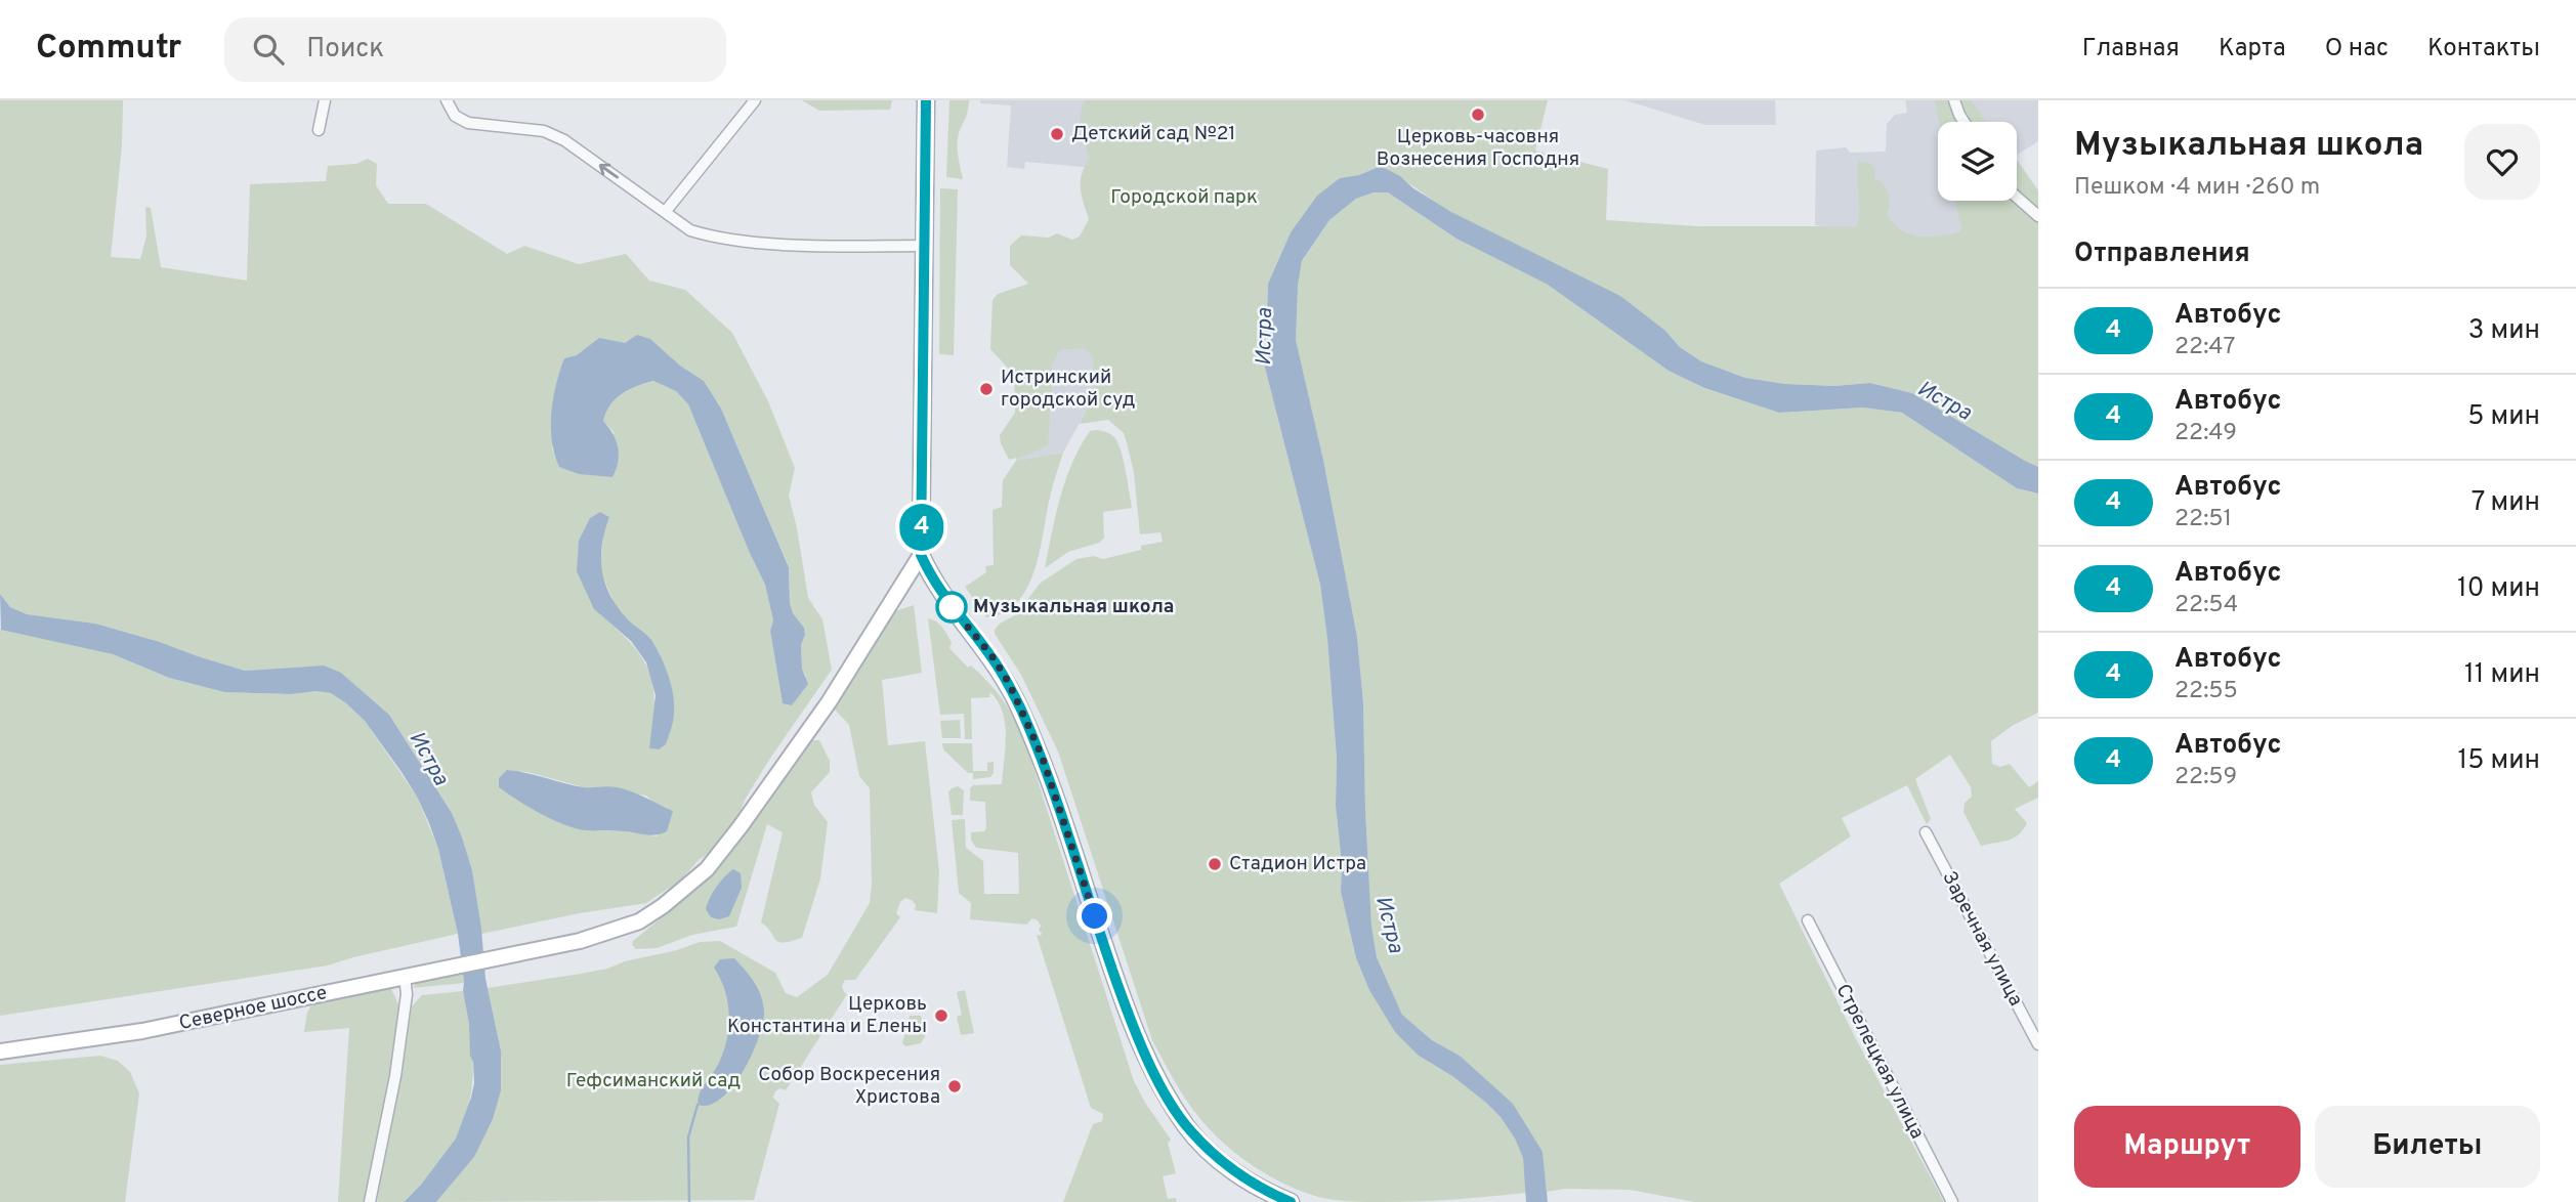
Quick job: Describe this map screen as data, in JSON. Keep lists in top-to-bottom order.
{
  "streets": {
    "main road": ["Северное шоссе"],
    "street": ["Заречная улица", "Стрелецкая улица"]
  },
  "water": ["Истра"],
  "parks": ["Городской парк", "Гефсиманский сад"],
  "places": [
    "Церковь-часовня Вознесения Господня",
    "Детский сад №21",
    "Истринский городской суд",
    "Музыкальная школа",
    "Стадион Истра",
    "Церковь Константина и Елены",
    "Собор Воскресения Христова"
  ],
  "lines": ["bus line 4"],
  "page": {
    "header": "Commutr",
    "search": "Поиск",
    "nav": [
      "Главная",
      "Карта",
      "О нас",
      "Контакты"
    ],
    "on_map": "4",
    "heading": [
      ["Музыкальная школа", "Пешком · 4 мин · 260 m"],
      "Отправления"
    ],
    "list": [
      {
        "mark": "4",
        "name": "Автобус",
        "note": "22:47",
        "value": "3 мин"
      },
      {
        "mark": "4",
        "name": "Автобус",
        "note": "22:49",
        "value": "5 мин"
      },
      {
        "mark": "4",
        "name": "Автобус",
        "note": "22:51",
        "value": "7 мин"
      },
      {
        "mark": "4",
        "name": "Автобус",
        "note": "22:54",
        "value": "10 мин"
      },
      {
        "mark": "4",
        "name": "Автобус",
        "note": "22:55",
        "value": "11 мин"
      },
      {
        "mark": "4",
        "name": "Автобус",
        "note": "22:59",
        "value": "15 мин"
      }
    ],
    "buttons": ["Маршрут", "Билеты"]
  }
}
